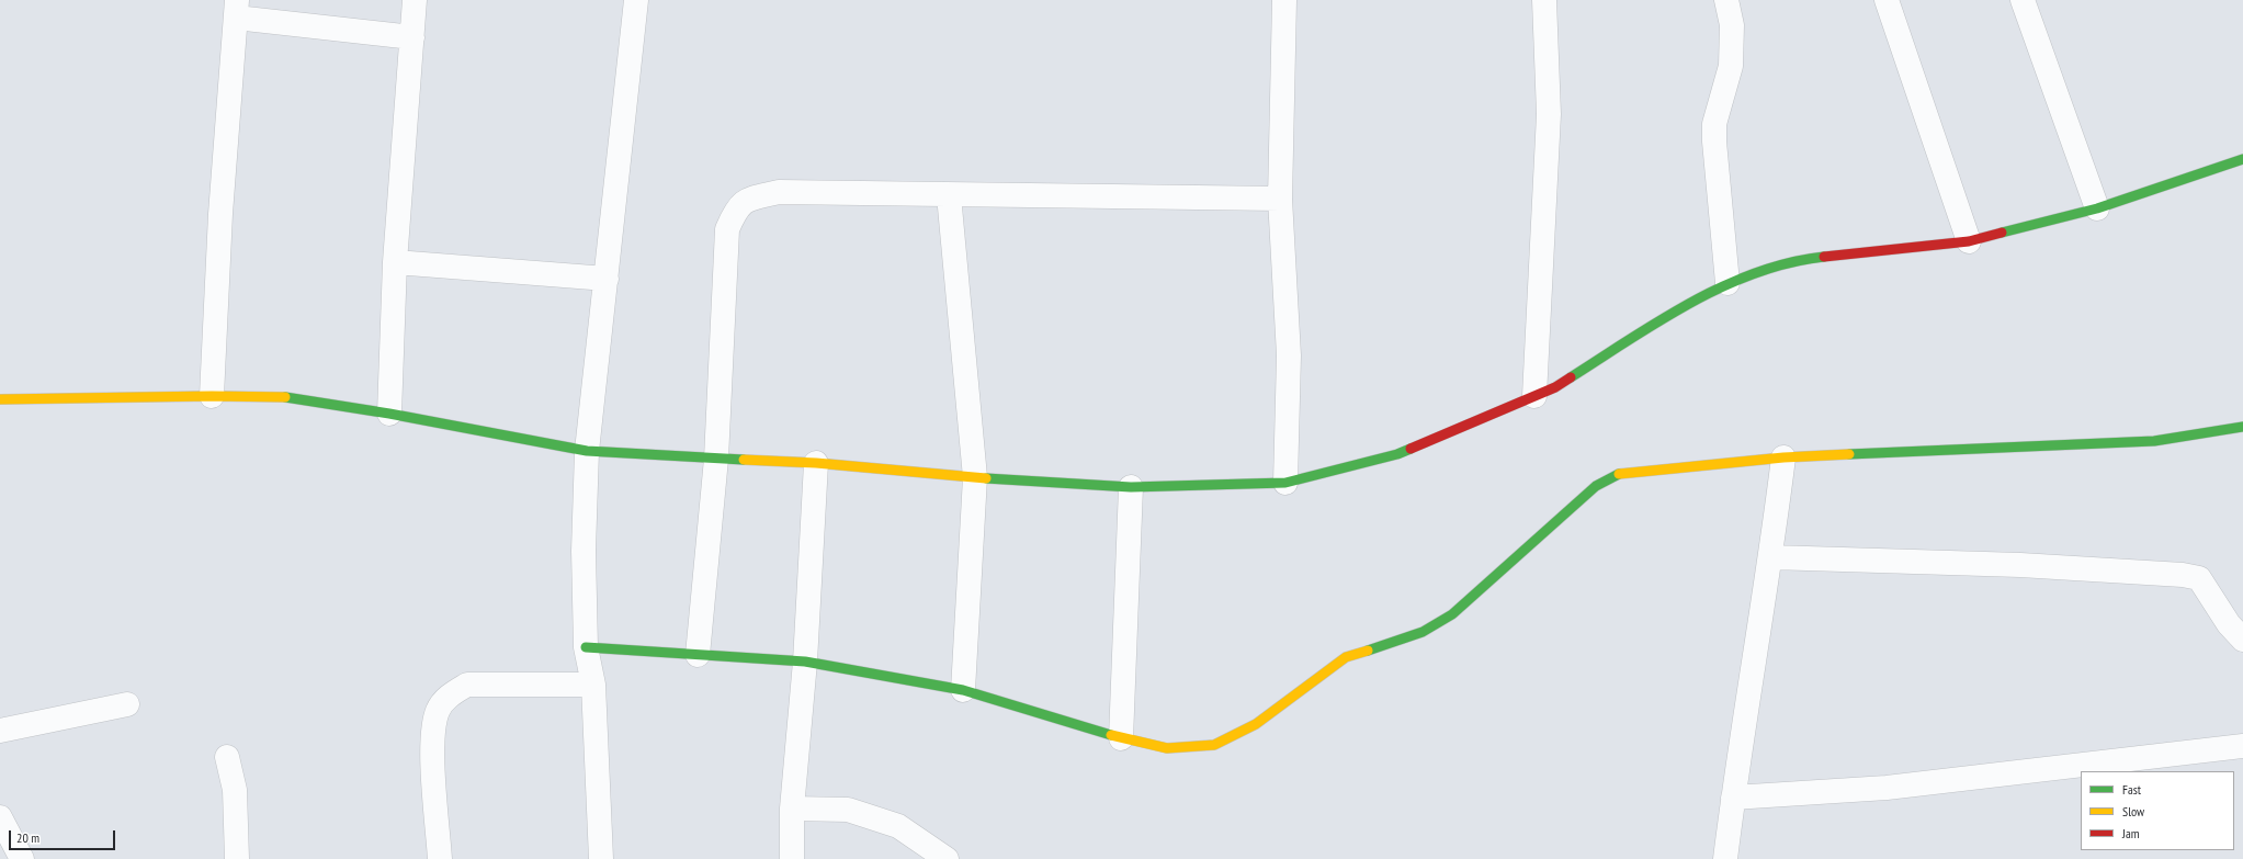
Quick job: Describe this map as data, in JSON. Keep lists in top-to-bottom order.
{
  "legend": ["Fast", "Slow", "Jam"],
  "scale_bar": "20 m"
}
